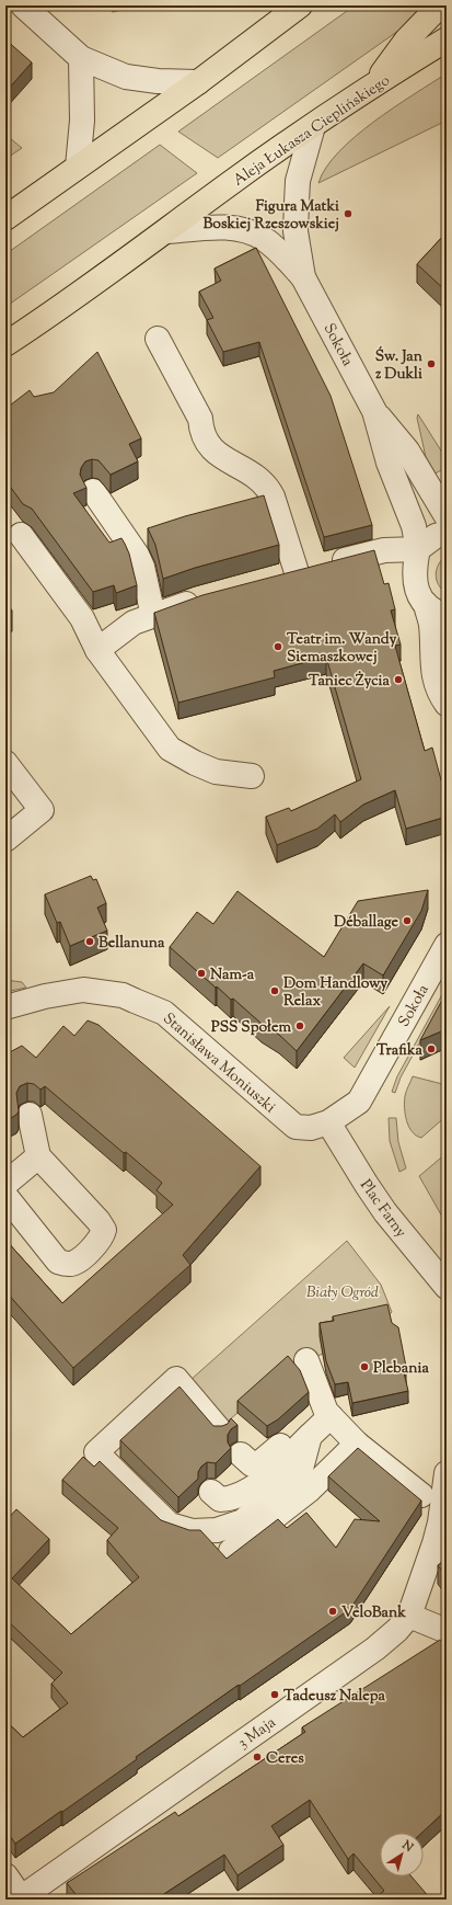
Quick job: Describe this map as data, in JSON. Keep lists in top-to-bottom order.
{
  "streets": {
    "main road": ["Aleja Łukasza Cieplińskiego"],
    "street": [
      "Sokoła",
      "Stanisława Moniuszki",
      "Plac Farny",
      "3 Maja"
    ]
  },
  "crossings": [
    ["Aleja Łukasza Cieplińskiego", "Sokoła"],
    ["Sokoła", "Stanisława Moniuszki"],
    ["Sokoła", "Plac Farny"],
    ["Stanisława Moniuszki", "Plac Farny"]
  ],
  "parks": ["Biały Ogród"],
  "places": [
    "Figura Matki Boskiej Rzeszowskiej",
    "Św. Jan z Dukli",
    "Teatr im. Wandy Siemaszkowej",
    "Taniec Życia",
    "Déballage",
    "Bellanuna",
    "Nam-a",
    "Dom Handlowy Relax",
    "PSS Społem",
    "Trafika",
    "Plebania",
    "VeloBank",
    "Tadeusz Nalepa",
    "Ceres"
  ],
  "north": "top right"
}
